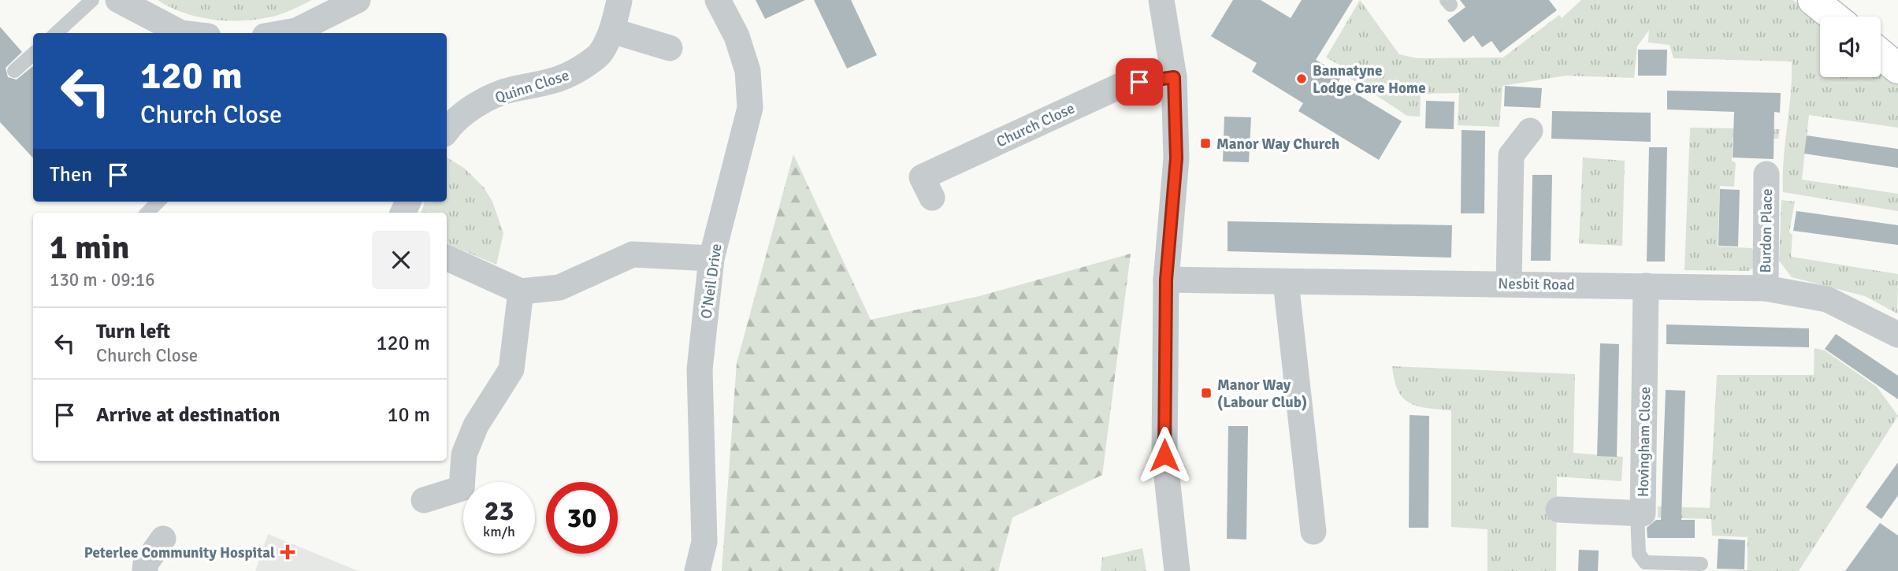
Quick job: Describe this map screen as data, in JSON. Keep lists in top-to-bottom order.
{
  "streets": {
    "street": [
      "Quinn Close",
      "Church Close",
      "Burdon Place",
      "O'Neil Drive",
      "Nesbit Road",
      "Hovingham Close"
    ]
  },
  "crossings": [
    ["Burdon Place", "Nesbit Road"],
    ["Nesbit Road", "Hovingham Close"]
  ],
  "places": {
    "other": ["Bannatyne Lodge Care Home"],
    "transit": ["Manor Way Church", "Manor Way (Labour Club)"],
    "health": ["Peterlee Community Hospital"]
  },
  "page": {
    "turn": ["120 m", "Church Close"],
    "then": "Then",
    "heading": ["1 min", "130 m · 09:16"],
    "list": [
      {
        "name": "Turn left",
        "note": "Church Close",
        "value": "120 m"
      },
      {
        "name": "Arrive at destination",
        "value": "10 m"
      }
    ],
    "speed": "23 km/h",
    "limit": "30"
  }
}
